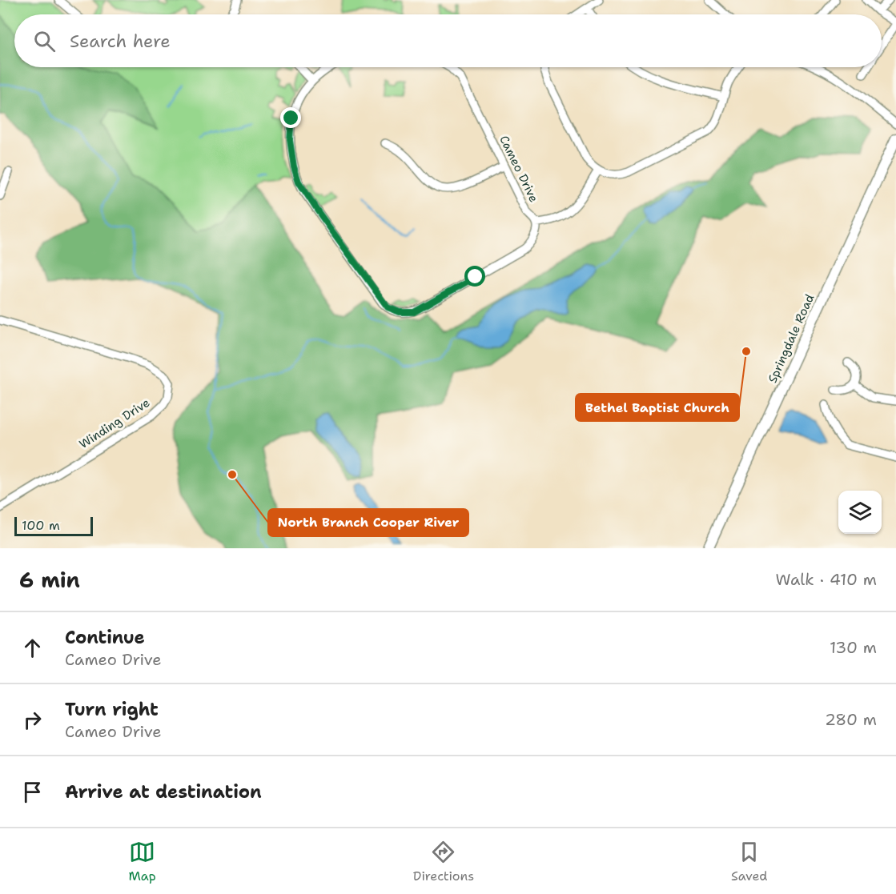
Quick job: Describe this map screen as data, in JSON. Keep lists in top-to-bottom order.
{
  "streets": {
    "main road": ["Springdale Road"],
    "street": ["Cameo Drive", "Winding Drive"]
  },
  "places": ["Bethel Baptist Church", "North Branch Cooper River"],
  "scale_bar": "100 m",
  "page": {
    "search": "Search here",
    "scale": "100 m",
    "heading": ["6 min", "Walk · 410 m"],
    "list": [
      ["Continue", "Cameo Drive", "130 m"],
      ["Turn right", "Cameo Drive", "280 m"],
      "Arrive at destination"
    ],
    "nav": ["Map", "Directions", "Saved"]
  }
}
